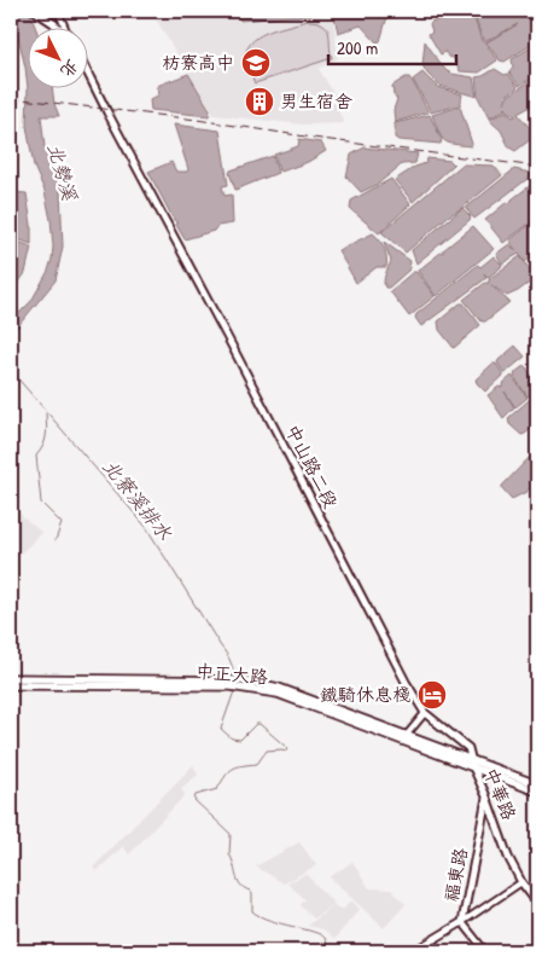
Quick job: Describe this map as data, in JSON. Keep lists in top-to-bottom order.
{
  "streets": {
    "main road": ["中正大路"],
    "street": ["中山路二段", "中華路", "福東路"]
  },
  "crossings": [
    ["中山路二段", "中正大路"],
    ["中山路二段", "中華路"],
    ["中正大路", "中華路"],
    ["中華路", "福東路"]
  ],
  "water": ["北勢溪", "北寮溪排水"],
  "places": {
    "school or university": ["枋寮高中"],
    "building": ["男生宿舍"],
    "hotel": ["鐵騎休息棧"]
  },
  "scale_bar": "200 m",
  "north": "bottom right"
}
